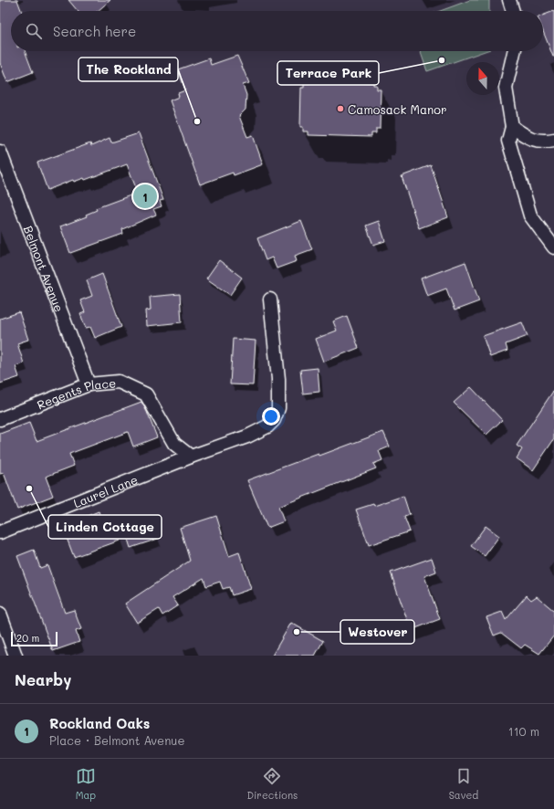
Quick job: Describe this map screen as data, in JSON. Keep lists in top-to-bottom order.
{
  "streets": {
    "street": ["Belmont Avenue", "Regents Place", "Laurel Lane"]
  },
  "crossings": [
    ["Belmont Avenue", "Regents Place"],
    ["Regents Place", "Laurel Lane"]
  ],
  "places": [
    "Terrace Park",
    "Camosack Manor",
    "The Rockland",
    "Linden Cottage",
    "Westover"
  ],
  "scale_bar": "20 m",
  "north": "top",
  "page": {
    "search": "Search here",
    "pins": "1",
    "scale": "20 m",
    "heading": "Nearby",
    "list": [
      {
        "mark": "1",
        "name": "Rockland Oaks",
        "note": "Place · Belmont Avenue",
        "value": "110 m"
      }
    ],
    "nav": ["Map", "Directions", "Saved"]
  }
}
